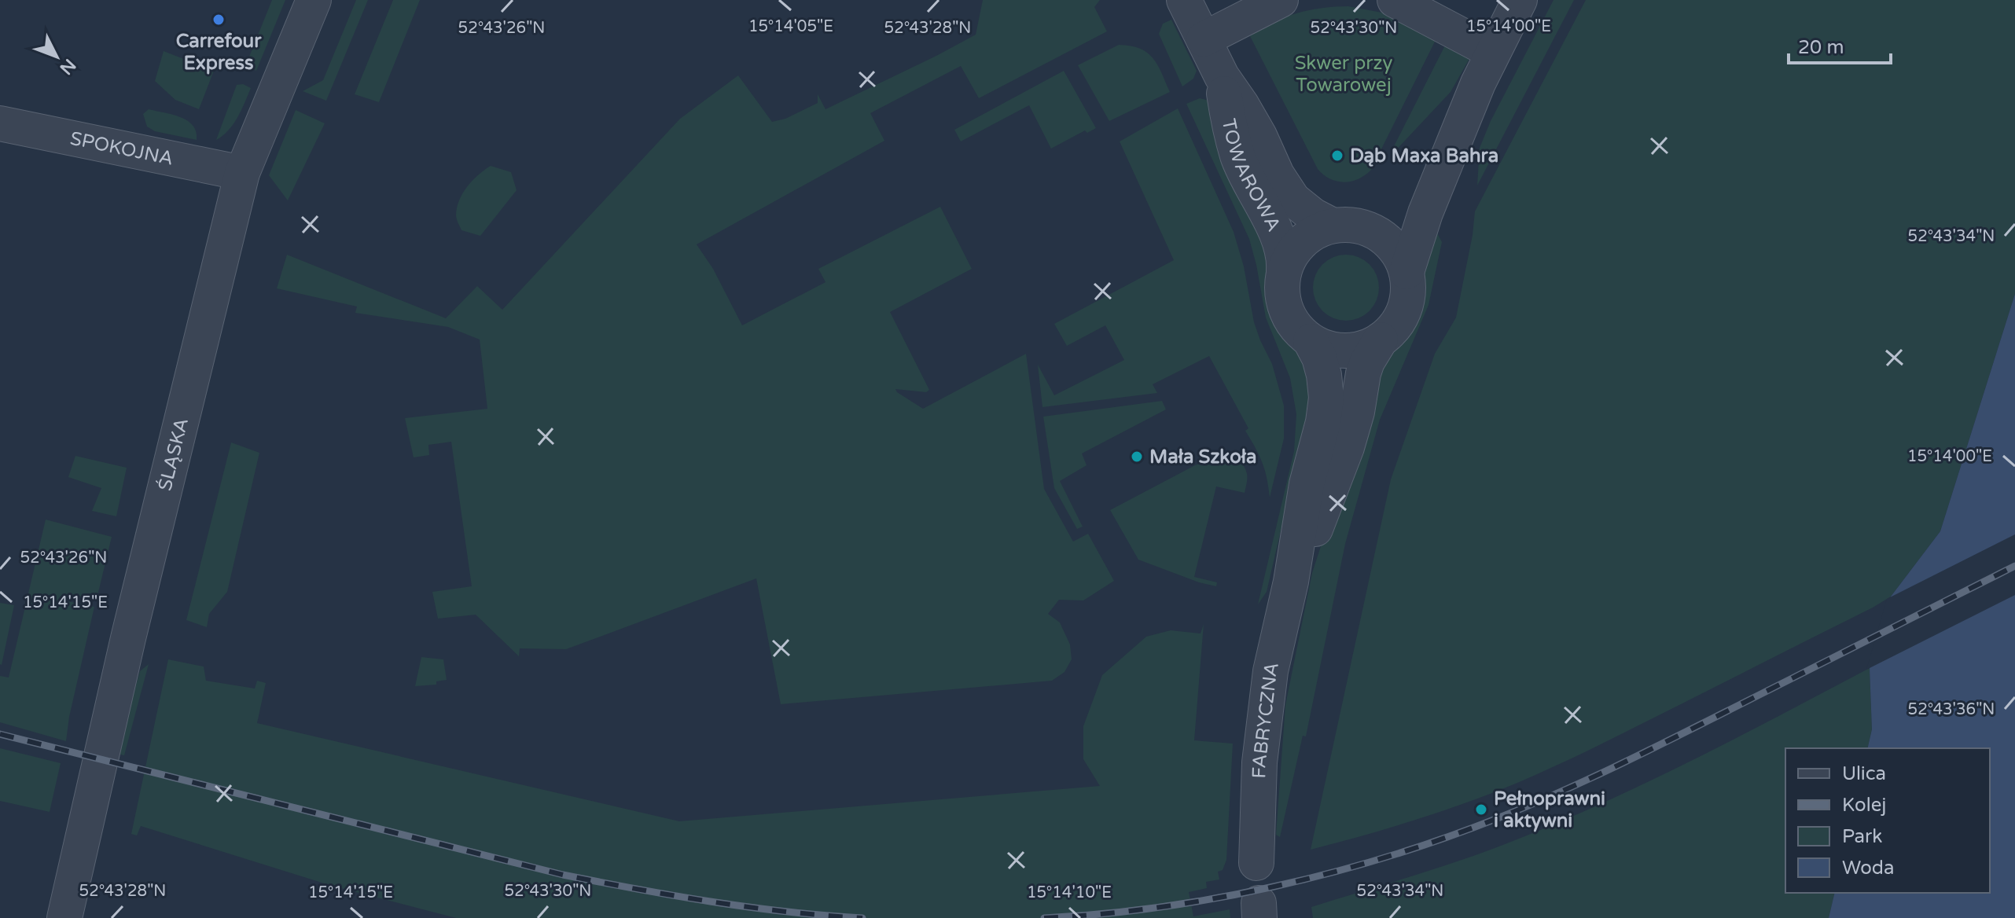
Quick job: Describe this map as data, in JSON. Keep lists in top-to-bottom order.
{
  "streets": {
    "street": [
      "SPOKOJNA",
      "TOWAROWA",
      "ŚLĄSKA",
      "FABRYCZNA"
    ]
  },
  "crossings": [
    ["SPOKOJNA", "ŚLĄSKA"],
    ["TOWAROWA", "FABRYCZNA"]
  ],
  "parks": ["Skwer przy Towarowej"],
  "places": [
    "Carrefour Express",
    "Dąb Maxa Bahra",
    "Mała Szkoła",
    "Pełnoprawni i aktywni"
  ],
  "legend": [
    "Ulica",
    "Kolej",
    "Park",
    "Woda"
  ],
  "scale_bar": "20 m",
  "north": "bottom right",
  "coordinates": [
    "15°14'05\"E",
    "15°14'00\"E",
    "52°43'26\"N",
    "52°43'28\"N",
    "52°43'30\"N",
    "52°43'34\"N",
    "15°14'15\"E",
    "52°43'36\"N",
    "15°14'10\"E"
  ]
}
